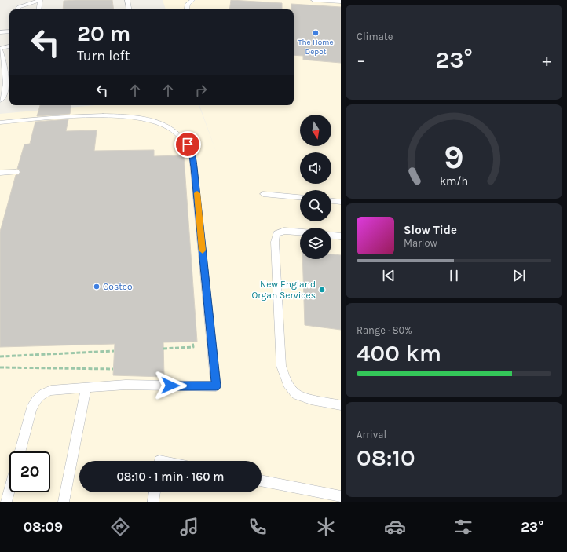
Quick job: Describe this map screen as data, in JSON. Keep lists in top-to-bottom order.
{
  "places": ["The Home Depot", "Costco", "New England Organ Services"],
  "north": "bottom",
  "page": {
    "tile": [
      "Climate",
      ["Range · 80%", "400 km"],
      ["Arrival", "08:10"]
    ],
    "turn": ["20 m", "Turn left"],
    "heat": ["−", "23°", "+"],
    "song": ["Slow Tide", "Marlow"],
    "limit": "20",
    "trip": "08:10 · 1 min · 160 m",
    "tabs": ["08:09", "23°"],
    "gauge": ["9", "km/h"]
  }
}
